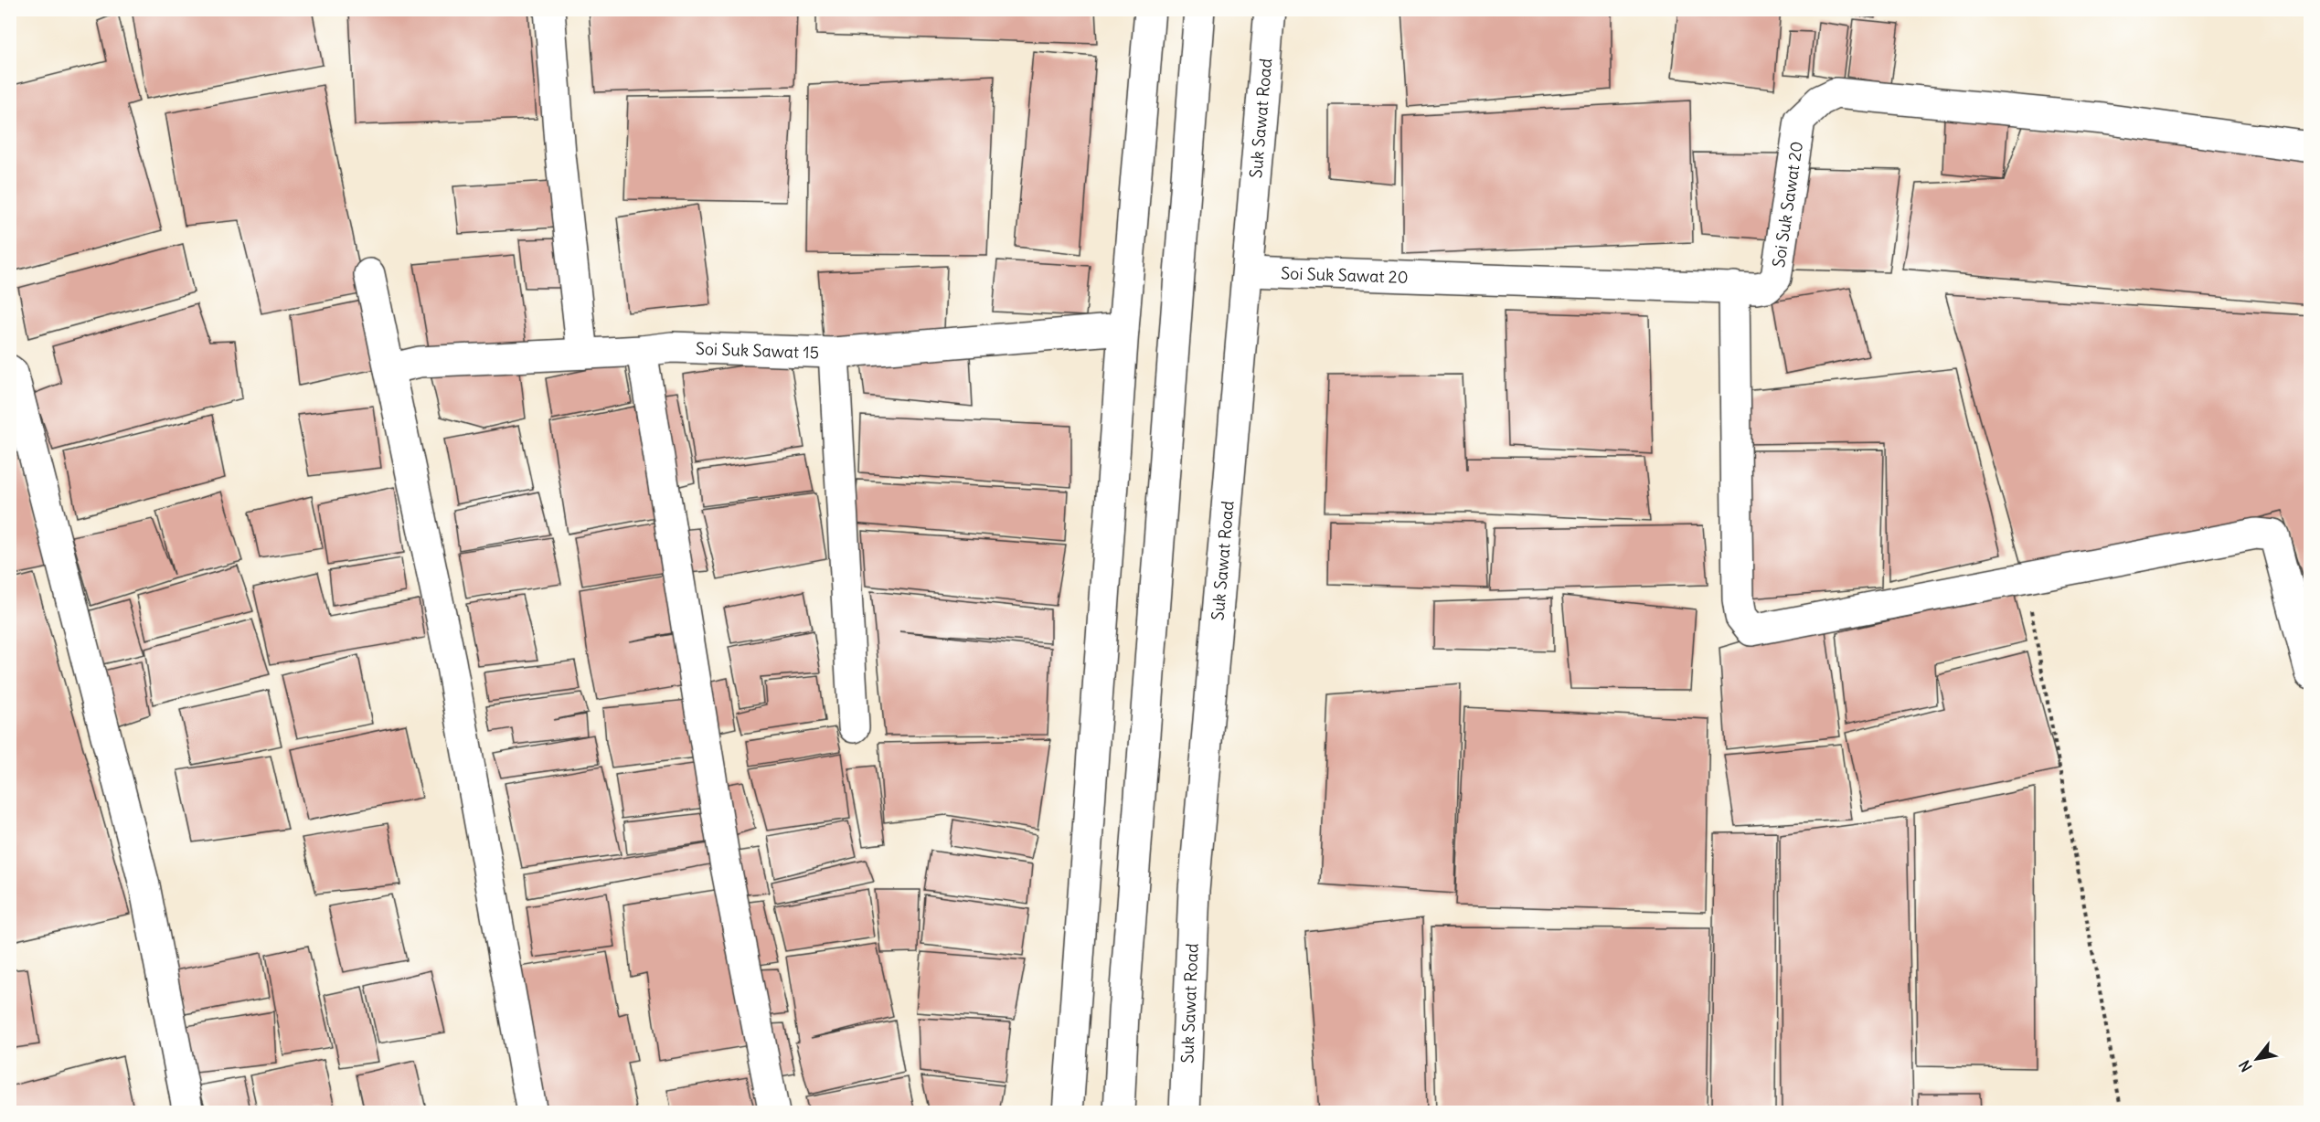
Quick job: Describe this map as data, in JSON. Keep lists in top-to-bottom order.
{
  "streets": {
    "street": ["Suk Sawat Road", "Soi Suk Sawat 20", "Soi Suk Sawat 15"]
  },
  "crossings": [
    ["Suk Sawat Road", "Soi Suk Sawat 20"]
  ],
  "north": "bottom left"
}
